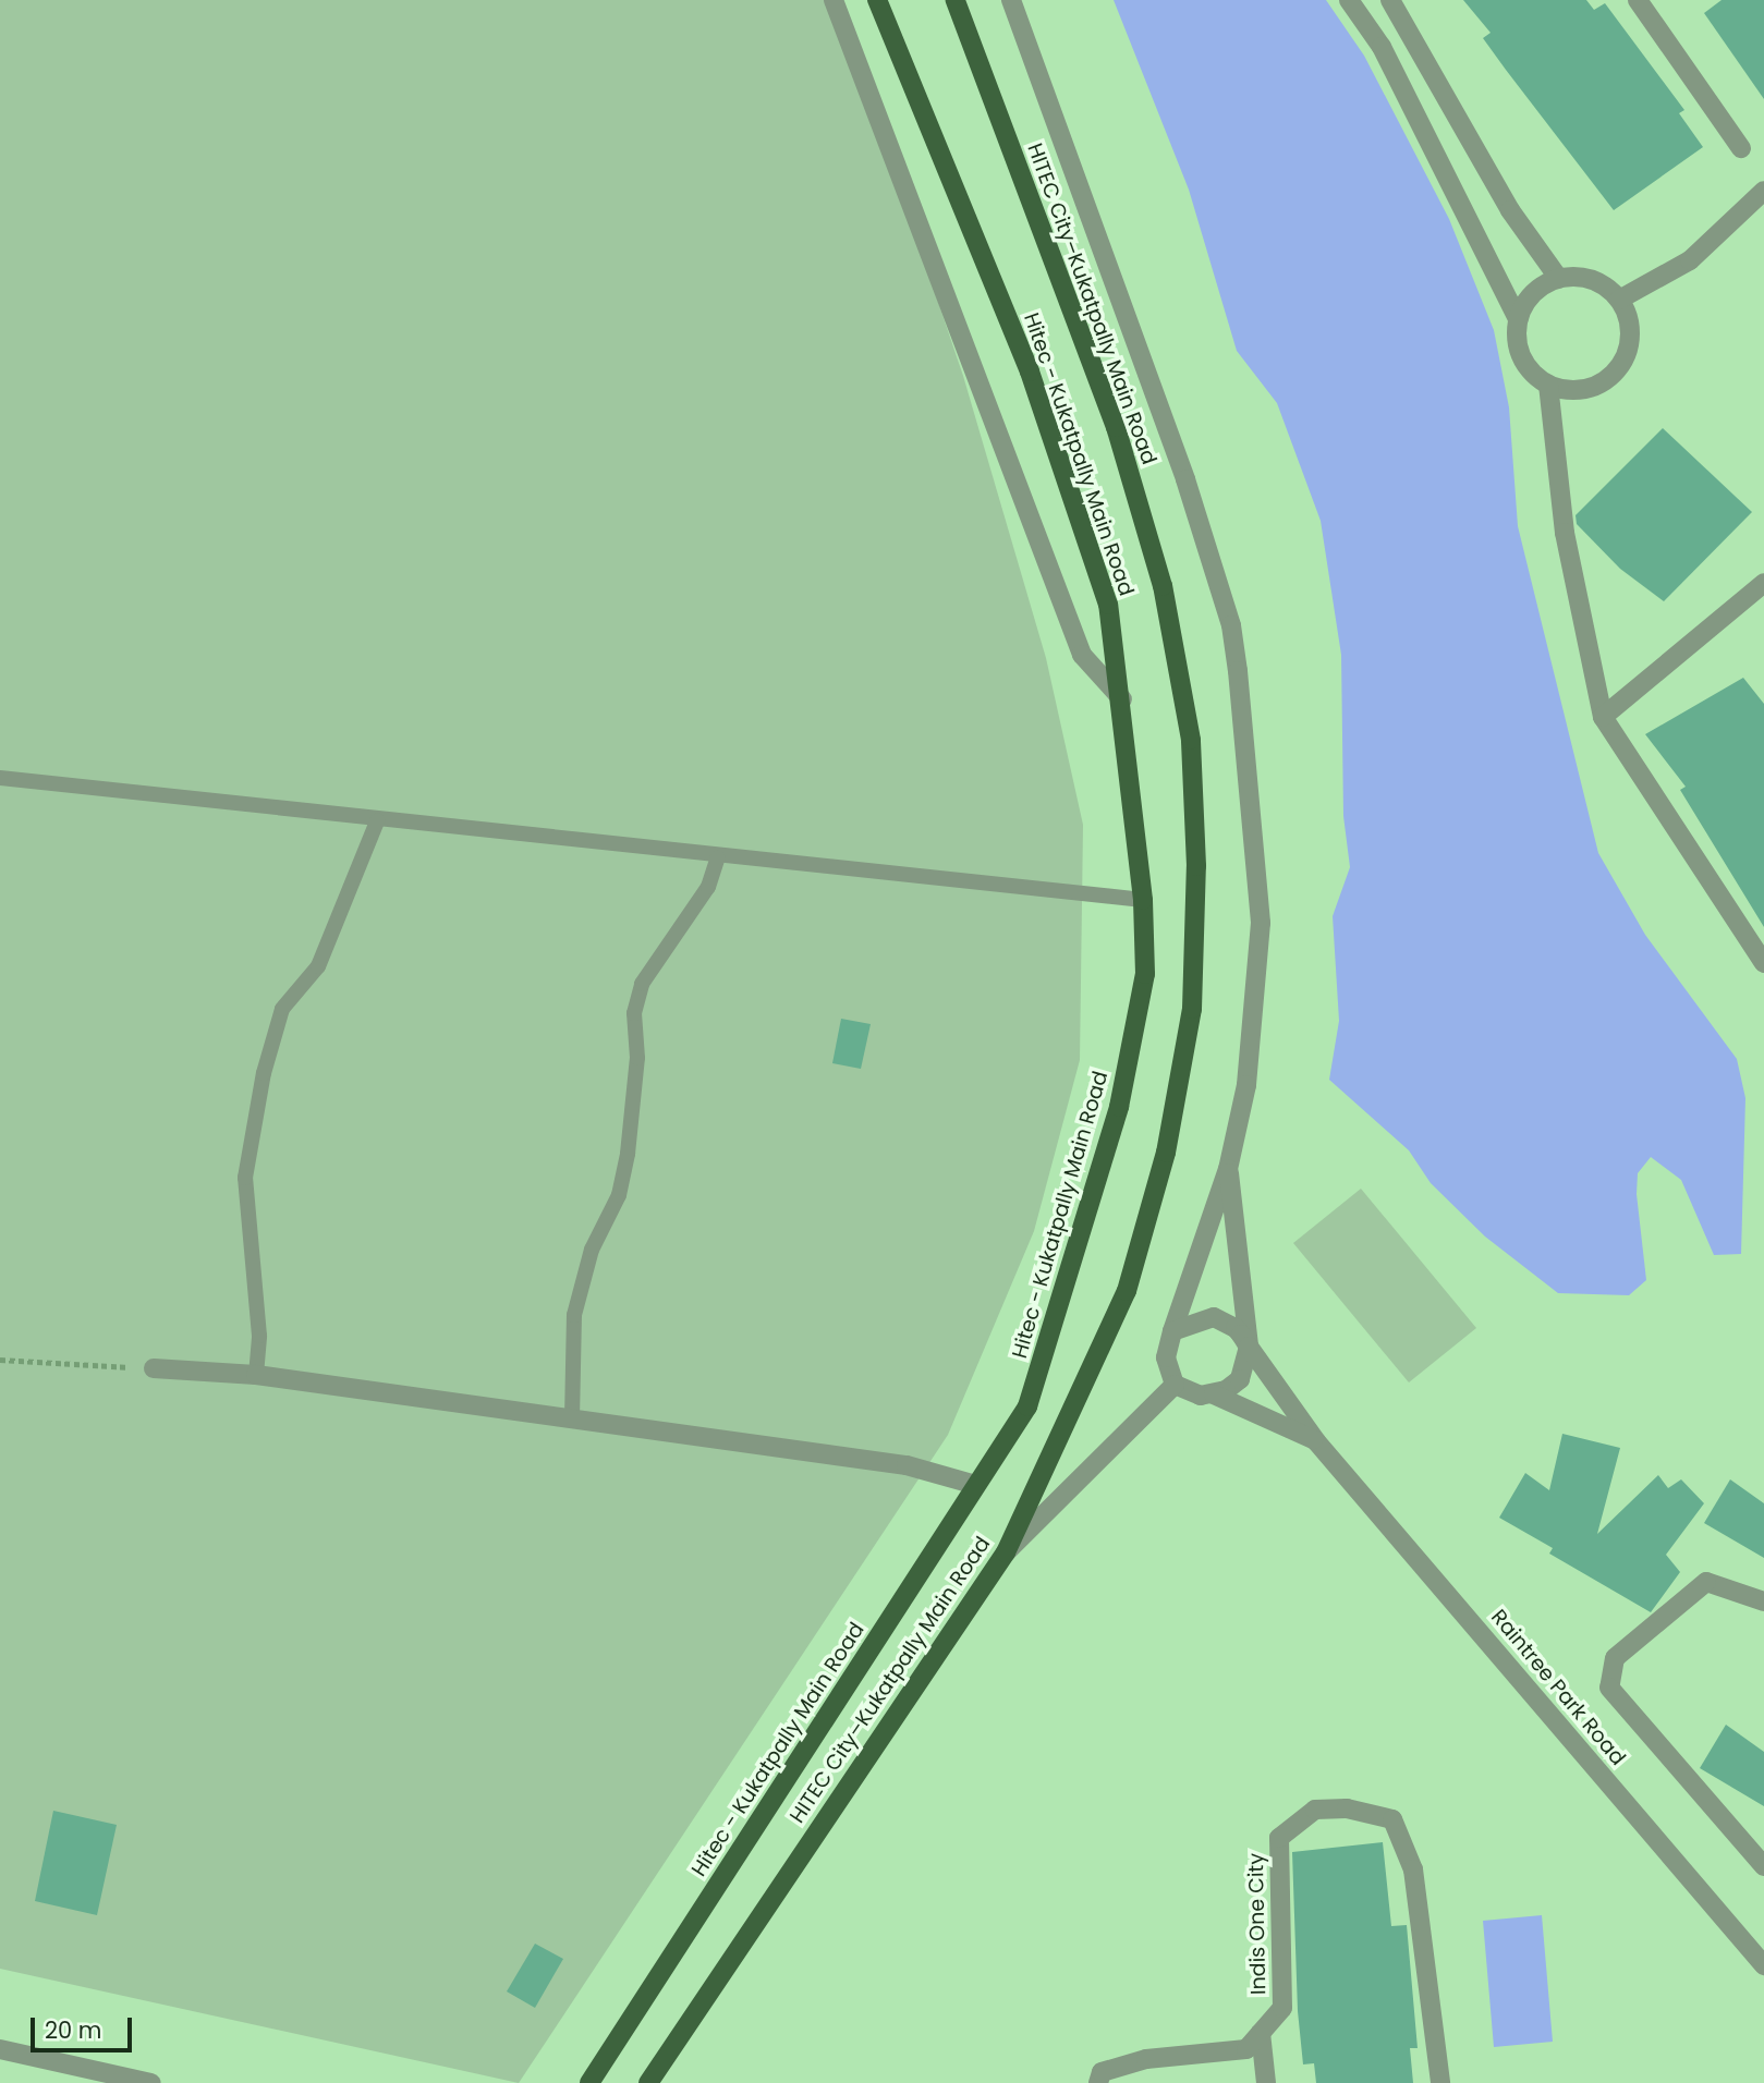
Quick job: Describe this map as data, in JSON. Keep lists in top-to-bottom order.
{
  "streets": {
    "main road": ["HITEC City–Kukatpally Main Road", "Hitec - Kukatpally Main Road"],
    "street": ["Raintree Park Road", "Indis One City"]
  },
  "scale_bar": "20 m"
}
